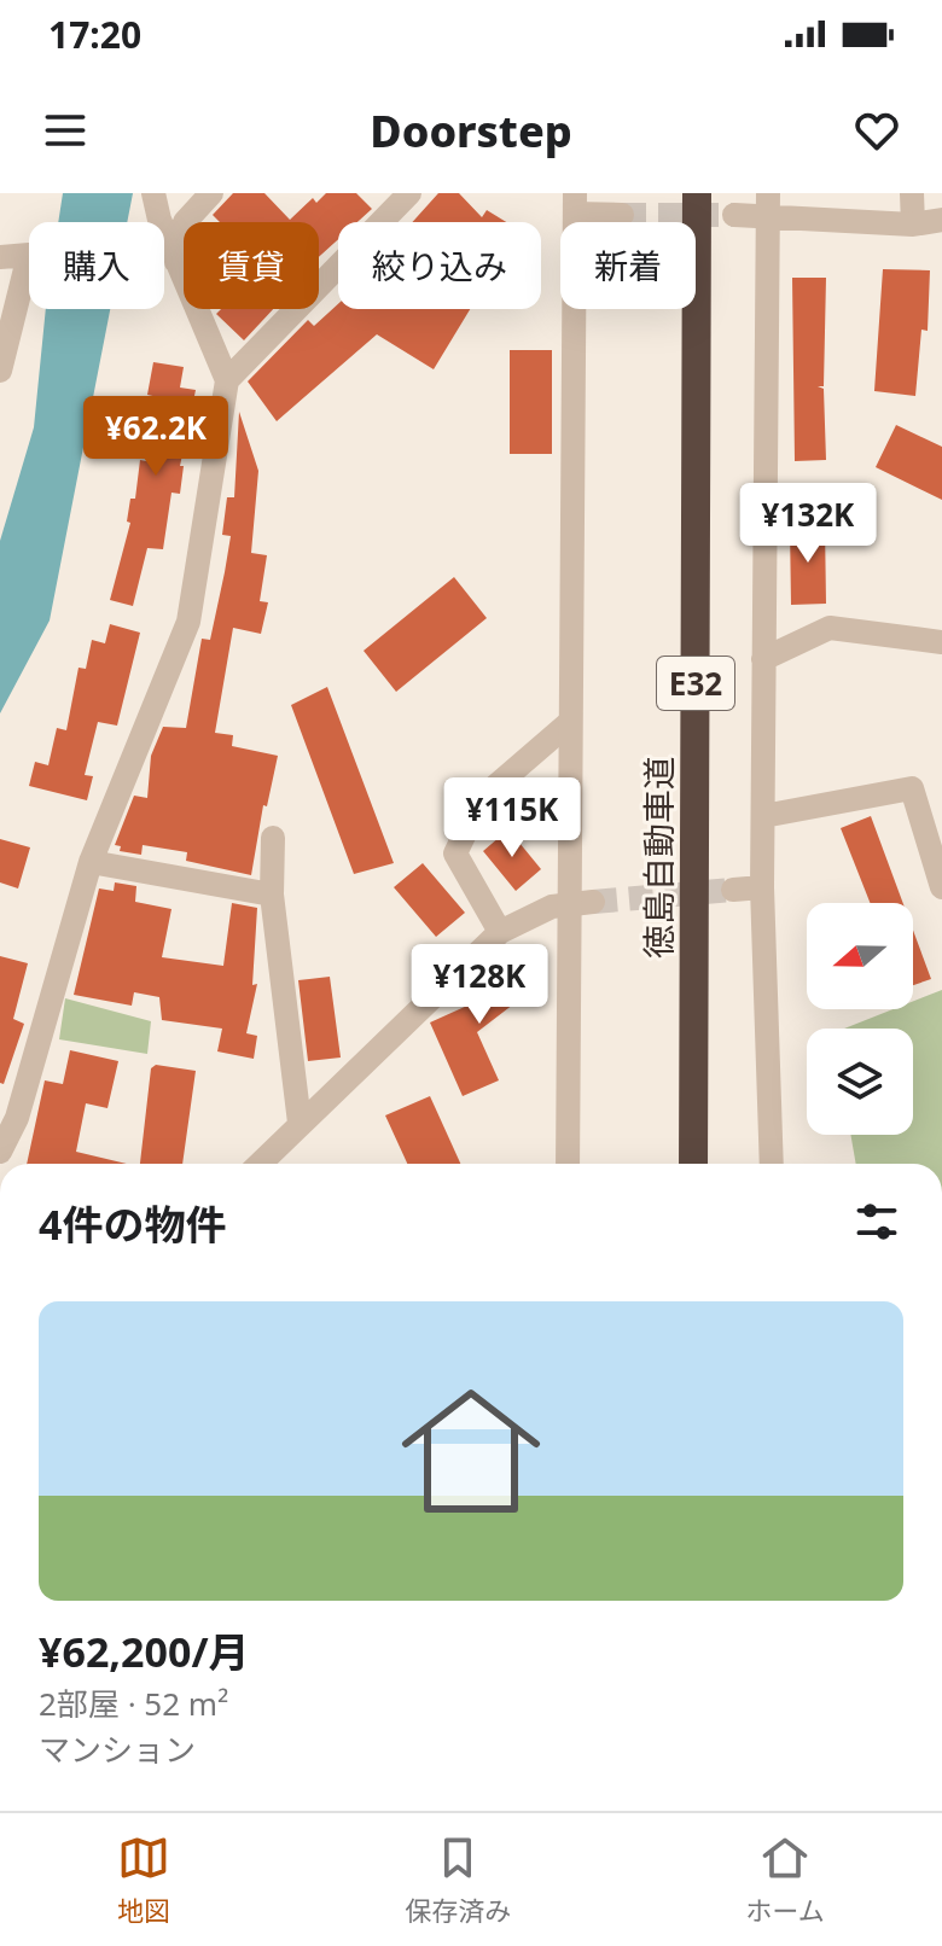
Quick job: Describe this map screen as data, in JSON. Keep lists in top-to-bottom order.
{
  "streets": {
    "highway": ["E32", "徳島自動車道"]
  },
  "north": "left",
  "page": {
    "status": "17:20",
    "header": "Doorstep",
    "chip": [
      "購入",
      "賃貸",
      "絞り込み",
      "新着"
    ],
    "price": [
      "¥62.2K",
      "¥132K",
      "¥115K",
      "¥128K"
    ],
    "heading": "4件の物件",
    "list": [
      {
        "name": "¥62,200/月",
        "note": "2部屋 · 52 m² · マンション"
      }
    ],
    "tabs": ["地図", "保存済み", "ホーム"]
  }
}
